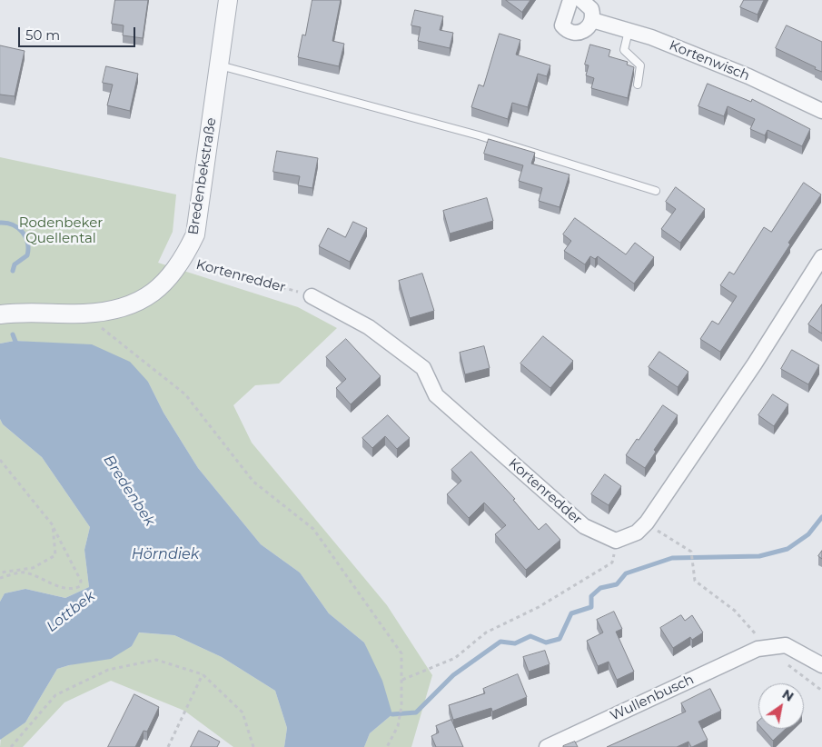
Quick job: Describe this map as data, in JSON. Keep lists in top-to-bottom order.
{
  "streets": {
    "street": [
      "Kortenwisch",
      "Bredenbekstraße",
      "Kortenredder",
      "Wullenbusch"
    ]
  },
  "crossings": [
    ["Bredenbekstraße", "Kortenredder"]
  ],
  "water": ["Bredenbek", "Hörndiek", "Lottbek"],
  "parks": ["Rodenbeker Quellental"],
  "scale_bar": "50 m",
  "north": "top right"
}
